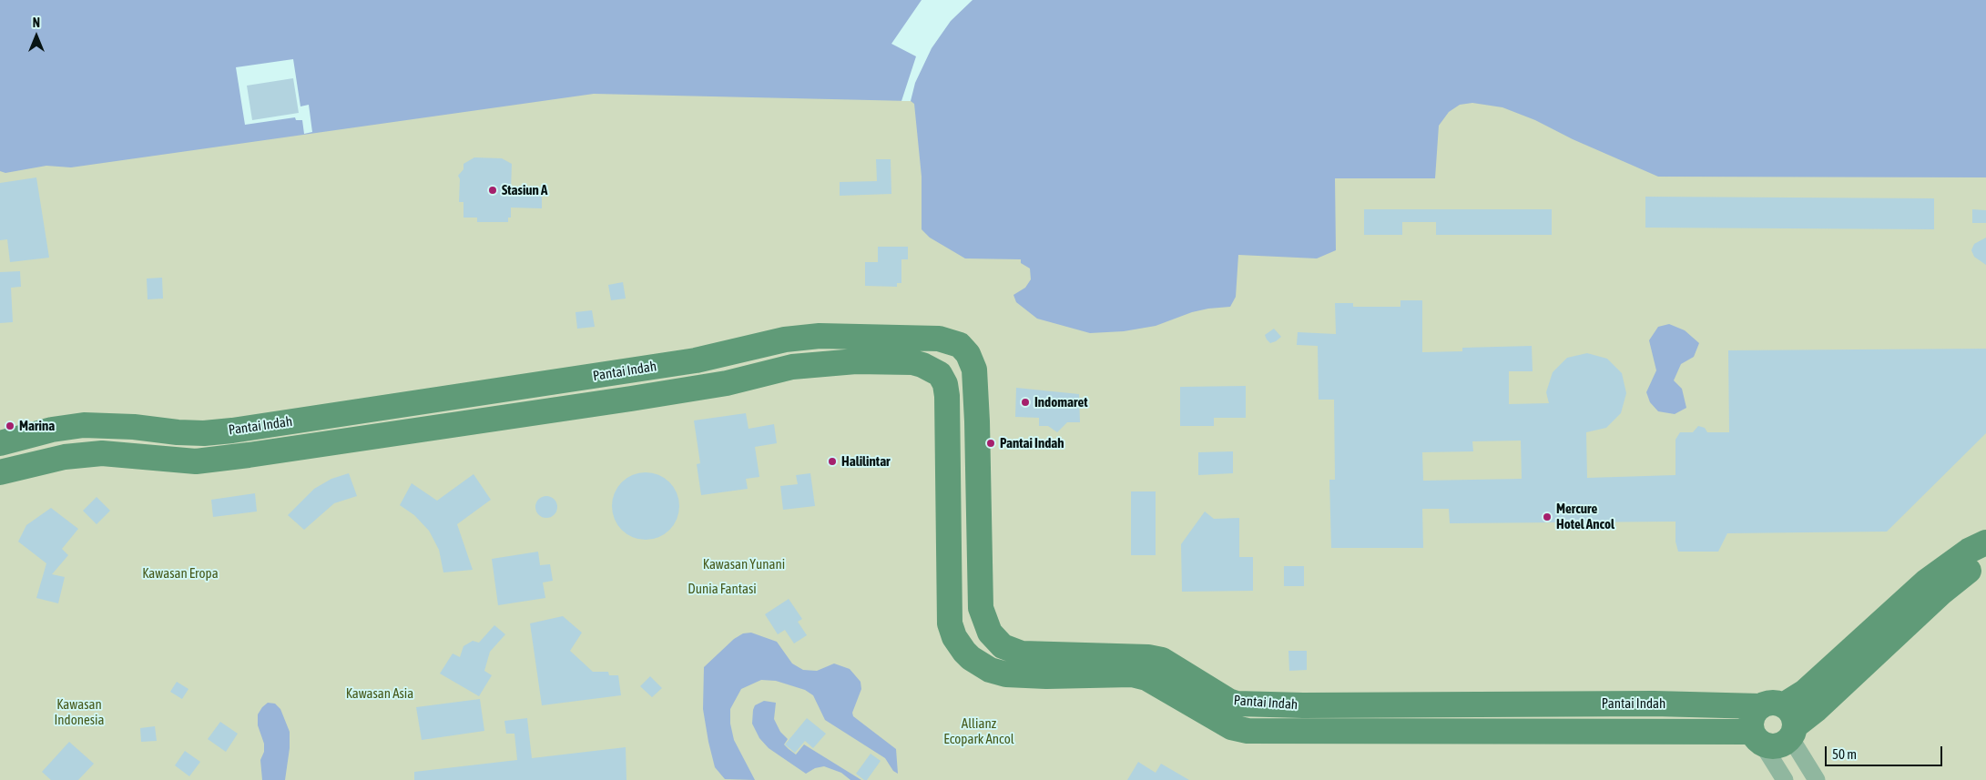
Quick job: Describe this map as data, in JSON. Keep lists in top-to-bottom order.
{
  "streets": {
    "street": ["Pantai Indah"]
  },
  "parks": [
    "Kawasan Yunani",
    "Kawasan Eropa",
    "Dunia Fantasi",
    "Kawasan Asia",
    "Kawasan Indonesia",
    "Allianz Ecopark Ancol"
  ],
  "places": [
    "Stasiun A",
    "Indomaret",
    "Marina",
    "Pantai Indah",
    "Halilintar",
    "Mercure Hotel Ancol"
  ],
  "scale_bar": "50 m",
  "north": "top"
}
